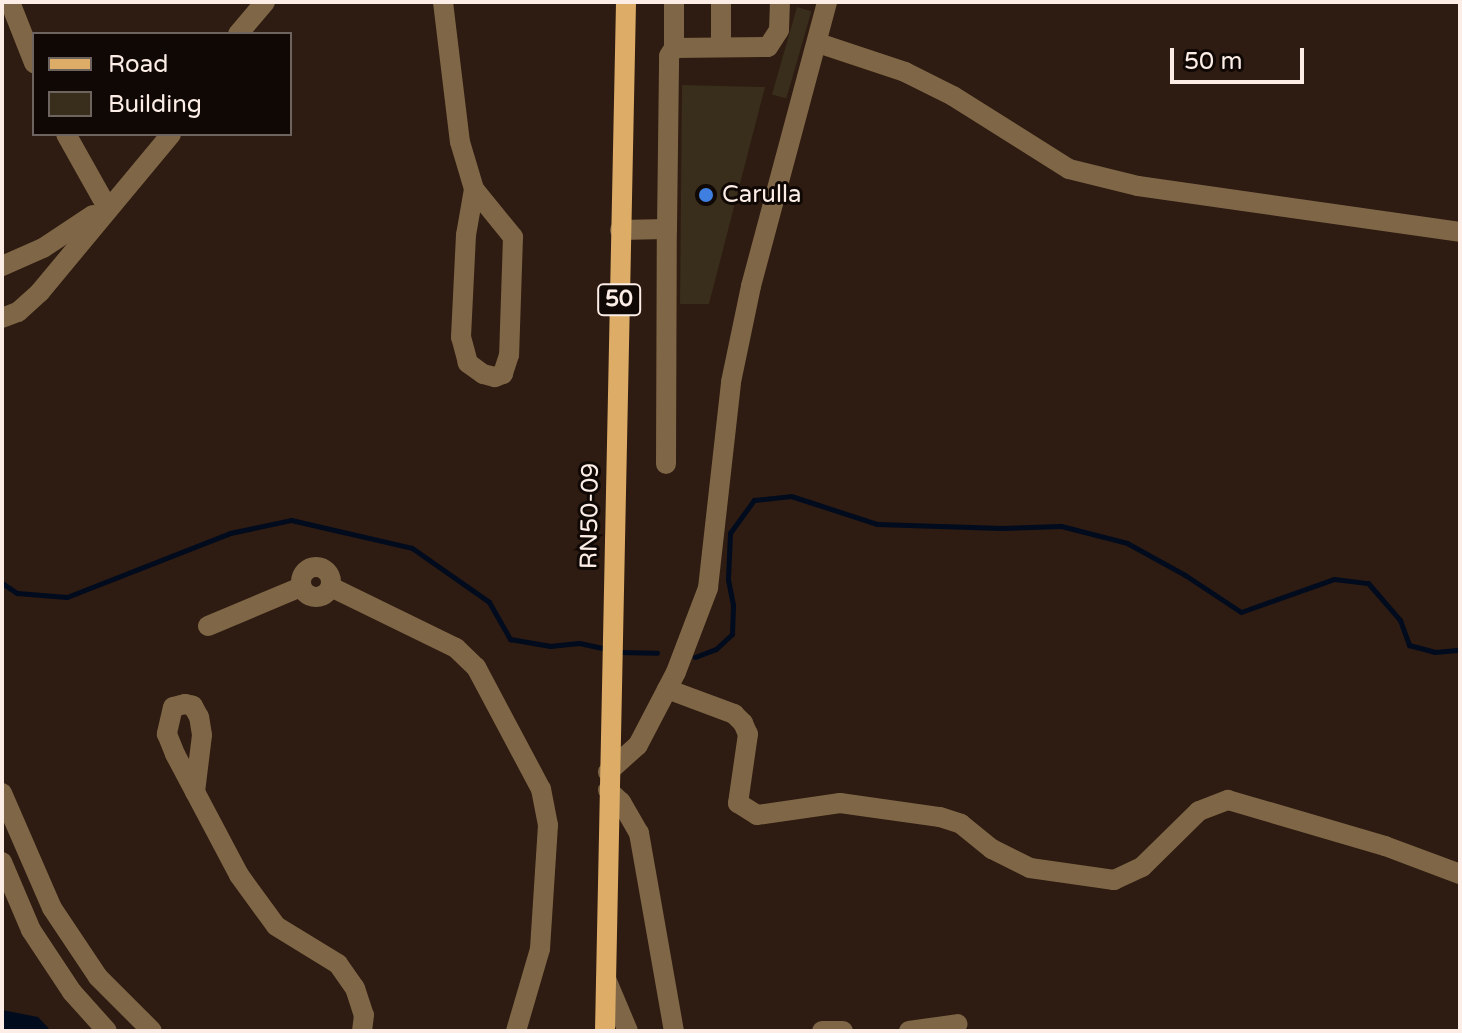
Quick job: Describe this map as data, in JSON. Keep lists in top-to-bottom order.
{
  "streets": {
    "main road": ["50", "RN50-09"]
  },
  "places": ["Carulla"],
  "legend": ["Road", "Building"],
  "scale_bar": "50 m"
}
